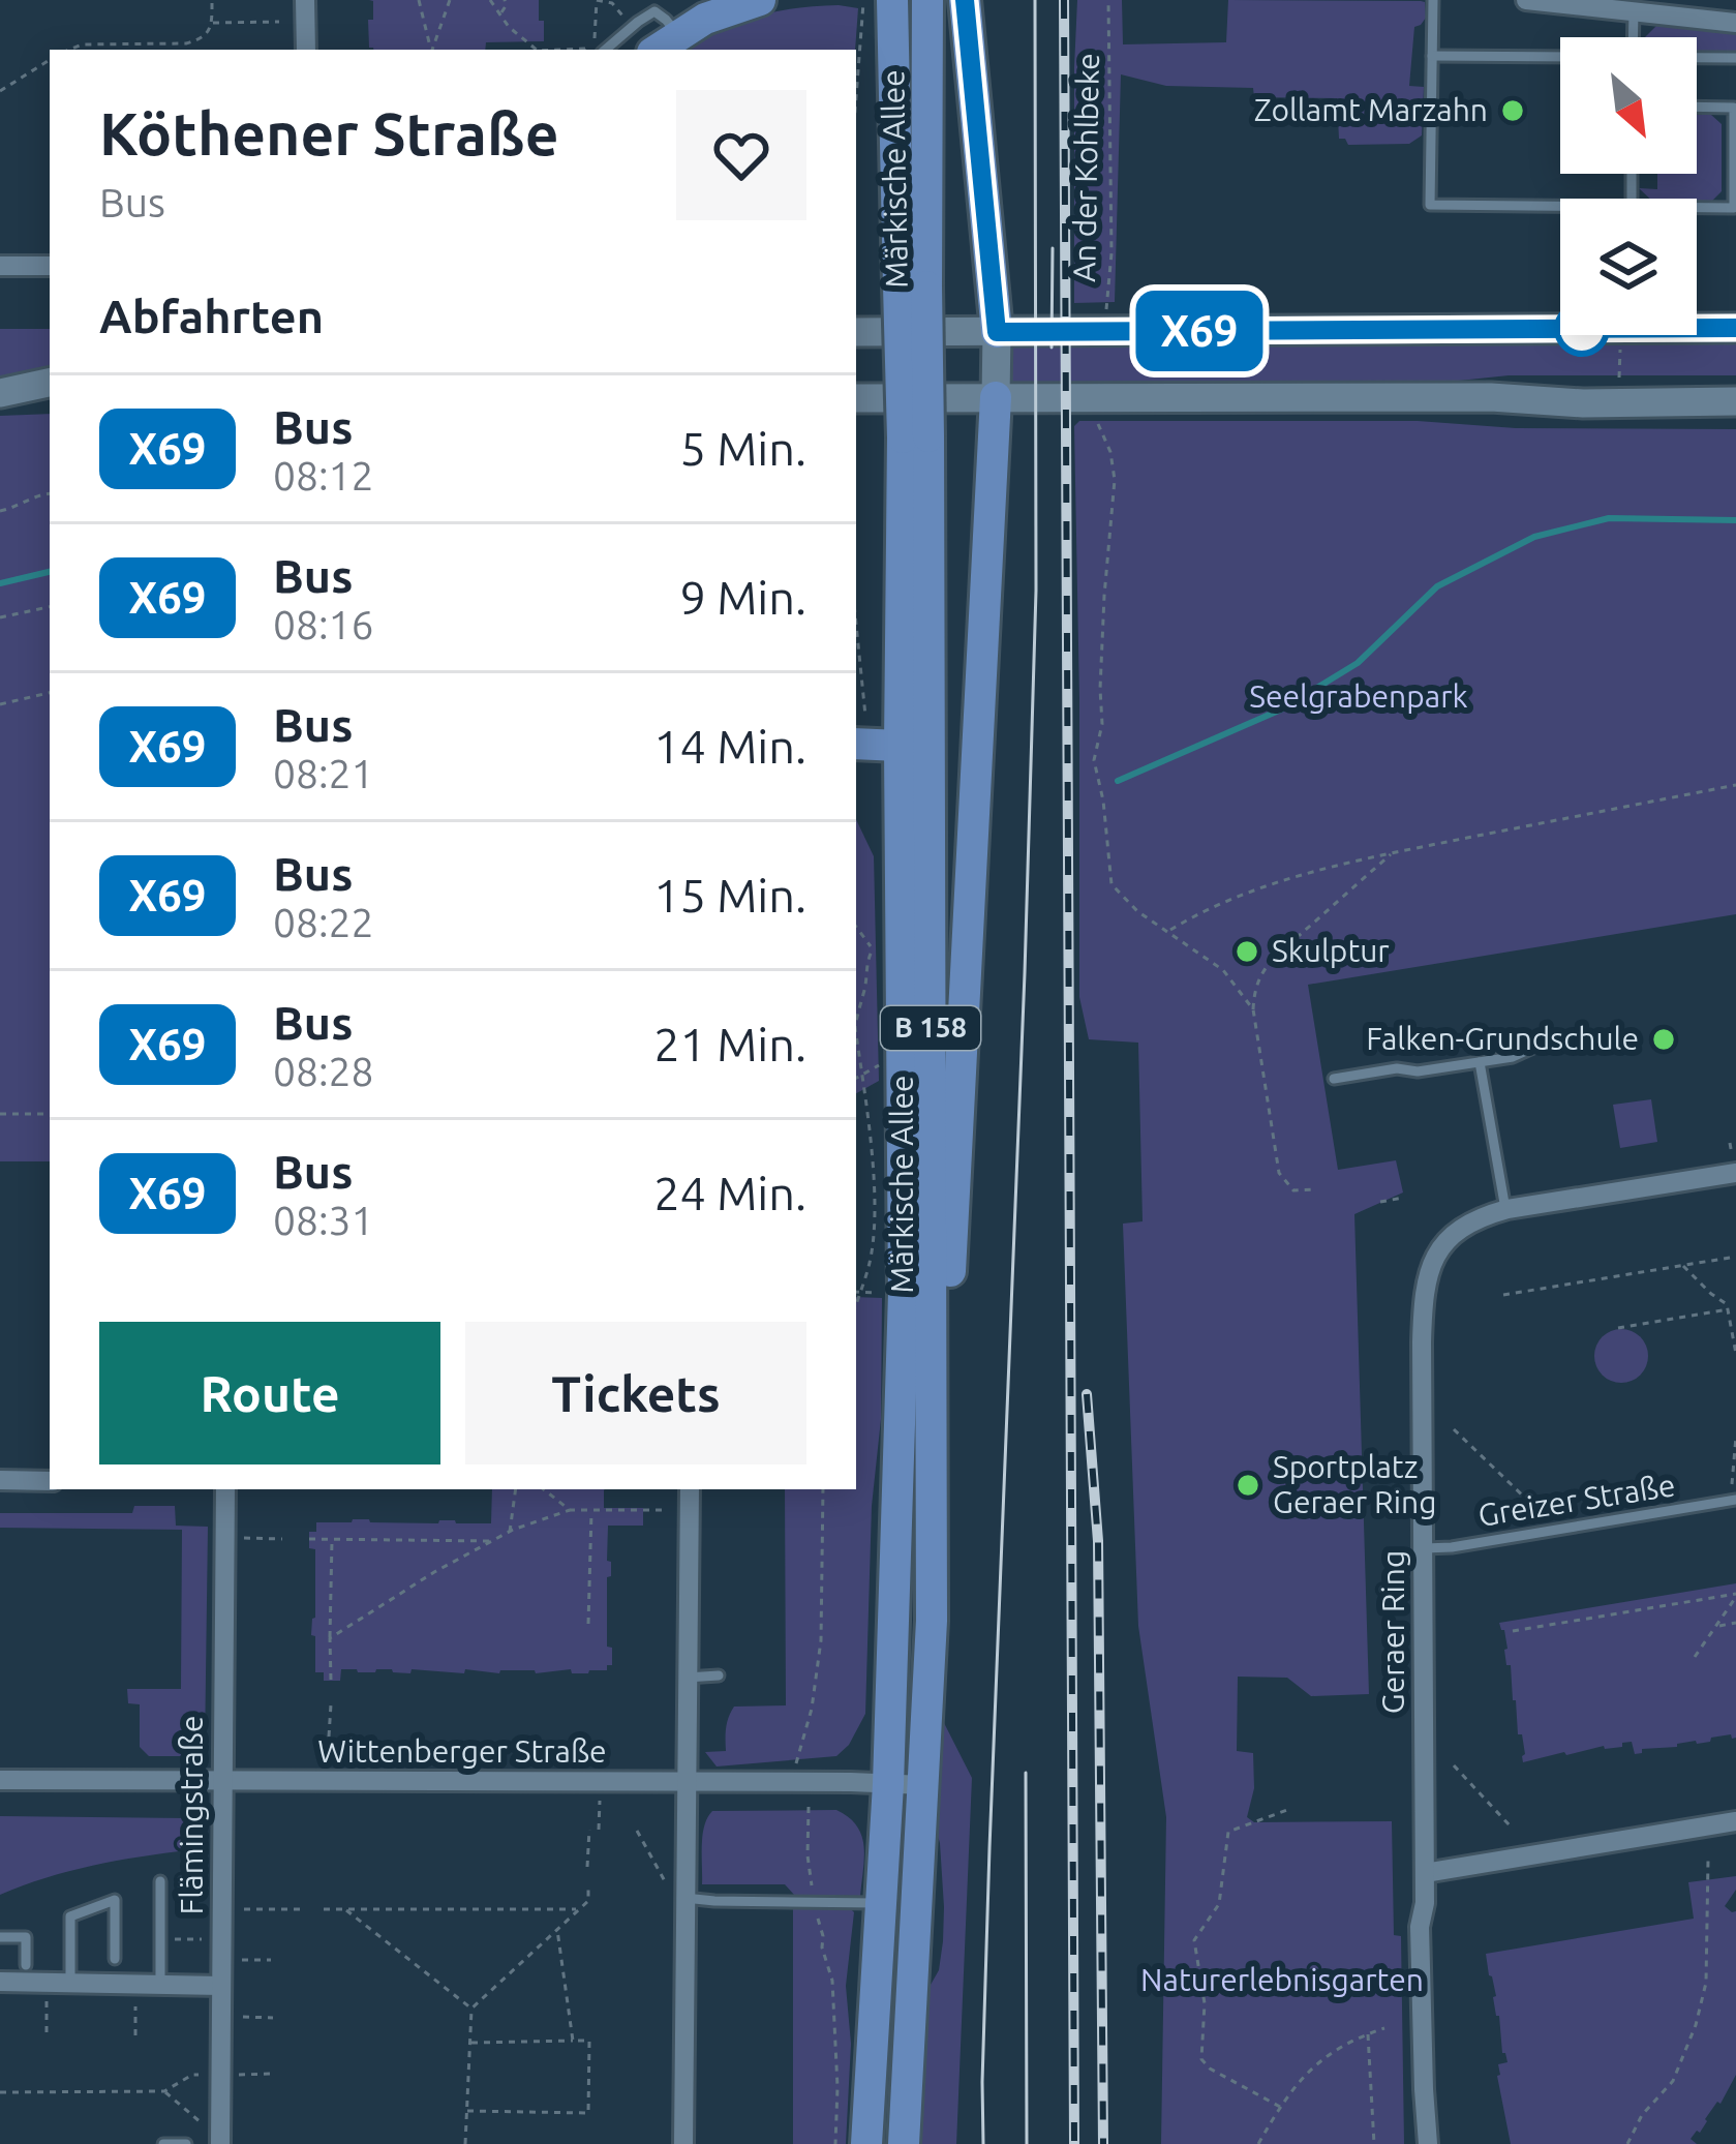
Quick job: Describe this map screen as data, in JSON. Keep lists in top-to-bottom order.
{
  "streets": {
    "main road": ["Märkische Allee", "B 158"],
    "street": ["Geraer Ring", "Wittenberger Straße", "Flämingstraße"],
    "lane": ["Greizer Straße"],
    "path": ["An der Kohlbeke"]
  },
  "crossings": [
    ["Märkische Allee", "Wittenberger Straße"],
    ["Greizer Straße", "Geraer Ring"],
    ["Wittenberger Straße", "Flämingstraße"]
  ],
  "parks": ["Seelgrabenpark", "Naturerlebnisgarten"],
  "places": [
    "Zollamt Marzahn",
    "Skulptur",
    "Falken-Grundschule",
    "Sportplatz Geraer Ring"
  ],
  "lines": ["bus line X69"],
  "north": "bottom right",
  "page": {
    "on_map": "X69",
    "heading": [
      ["Köthener Straße", "Bus"],
      "Abfahrten"
    ],
    "list": [
      {
        "mark": "X69",
        "name": "Bus",
        "note": "08:12",
        "value": "5 Min."
      },
      {
        "mark": "X69",
        "name": "Bus",
        "note": "08:16",
        "value": "9 Min."
      },
      {
        "mark": "X69",
        "name": "Bus",
        "note": "08:21",
        "value": "14 Min."
      },
      {
        "mark": "X69",
        "name": "Bus",
        "note": "08:22",
        "value": "15 Min."
      },
      {
        "mark": "X69",
        "name": "Bus",
        "note": "08:28",
        "value": "21 Min."
      },
      {
        "mark": "X69",
        "name": "Bus",
        "note": "08:31",
        "value": "24 Min."
      }
    ],
    "buttons": ["Route", "Tickets"]
  }
}
